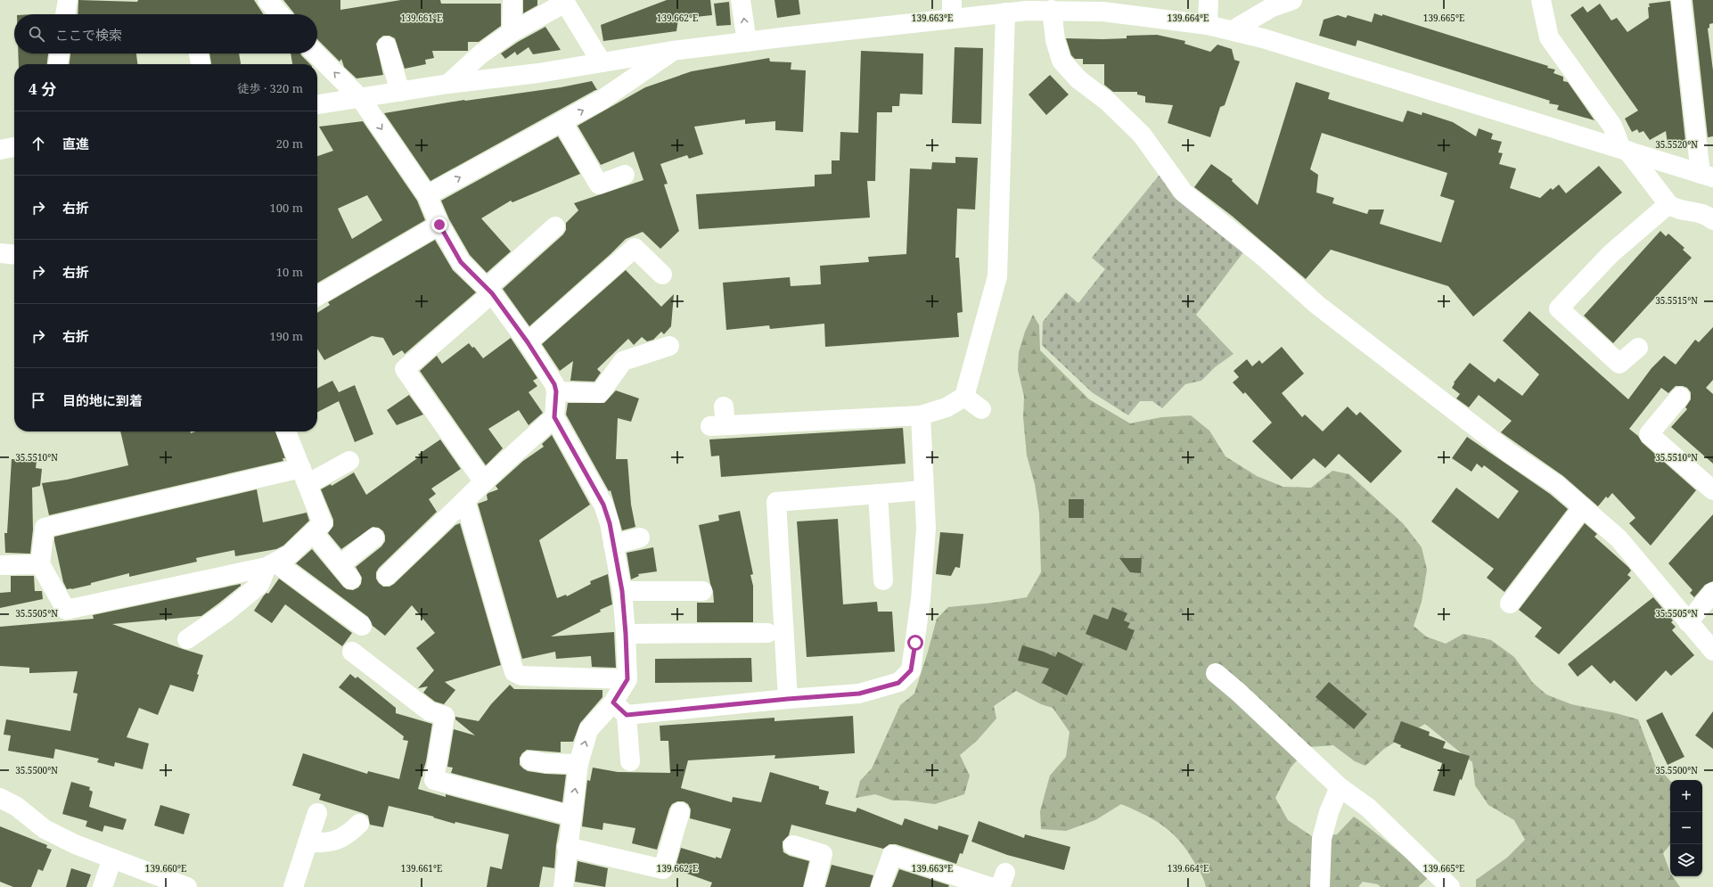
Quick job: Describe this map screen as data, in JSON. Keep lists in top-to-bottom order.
{
  "page": {
    "search": "ここで検索",
    "heading": ["4 分", "徒歩 · 320 m"],
    "list": [
      ["直進", "20 m"],
      ["右折", "100 m"],
      ["右折", "10 m"],
      ["右折", "190 m"],
      "目的地に到着"
    ],
    "map_buttons": ["+", "−"]
  },
  "coordinates": [
    "139.661°E",
    "139.662°E",
    "139.663°E",
    "139.664°E",
    "139.665°E",
    "35.5520°N",
    "35.5515°N",
    "35.5510°N",
    "35.5505°N",
    "35.5500°N",
    "139.660°E"
  ]
}
